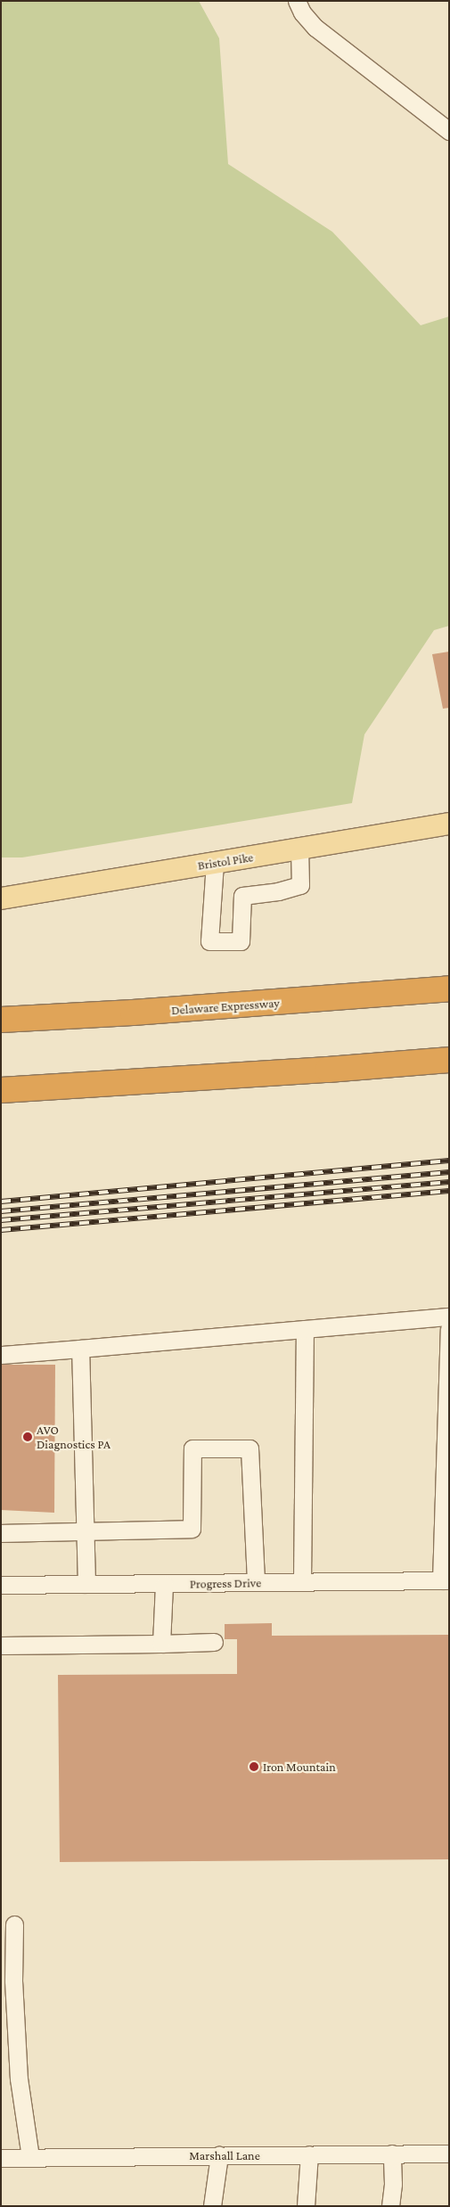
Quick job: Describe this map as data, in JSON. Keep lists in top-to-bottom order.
{
  "streets": {
    "highway": ["Delaware Expressway"],
    "main road": ["Bristol Pike"],
    "street": ["Progress Drive", "Marshall Lane"]
  },
  "places": ["AVO Diagnostics PA", "Iron Mountain"]
}
